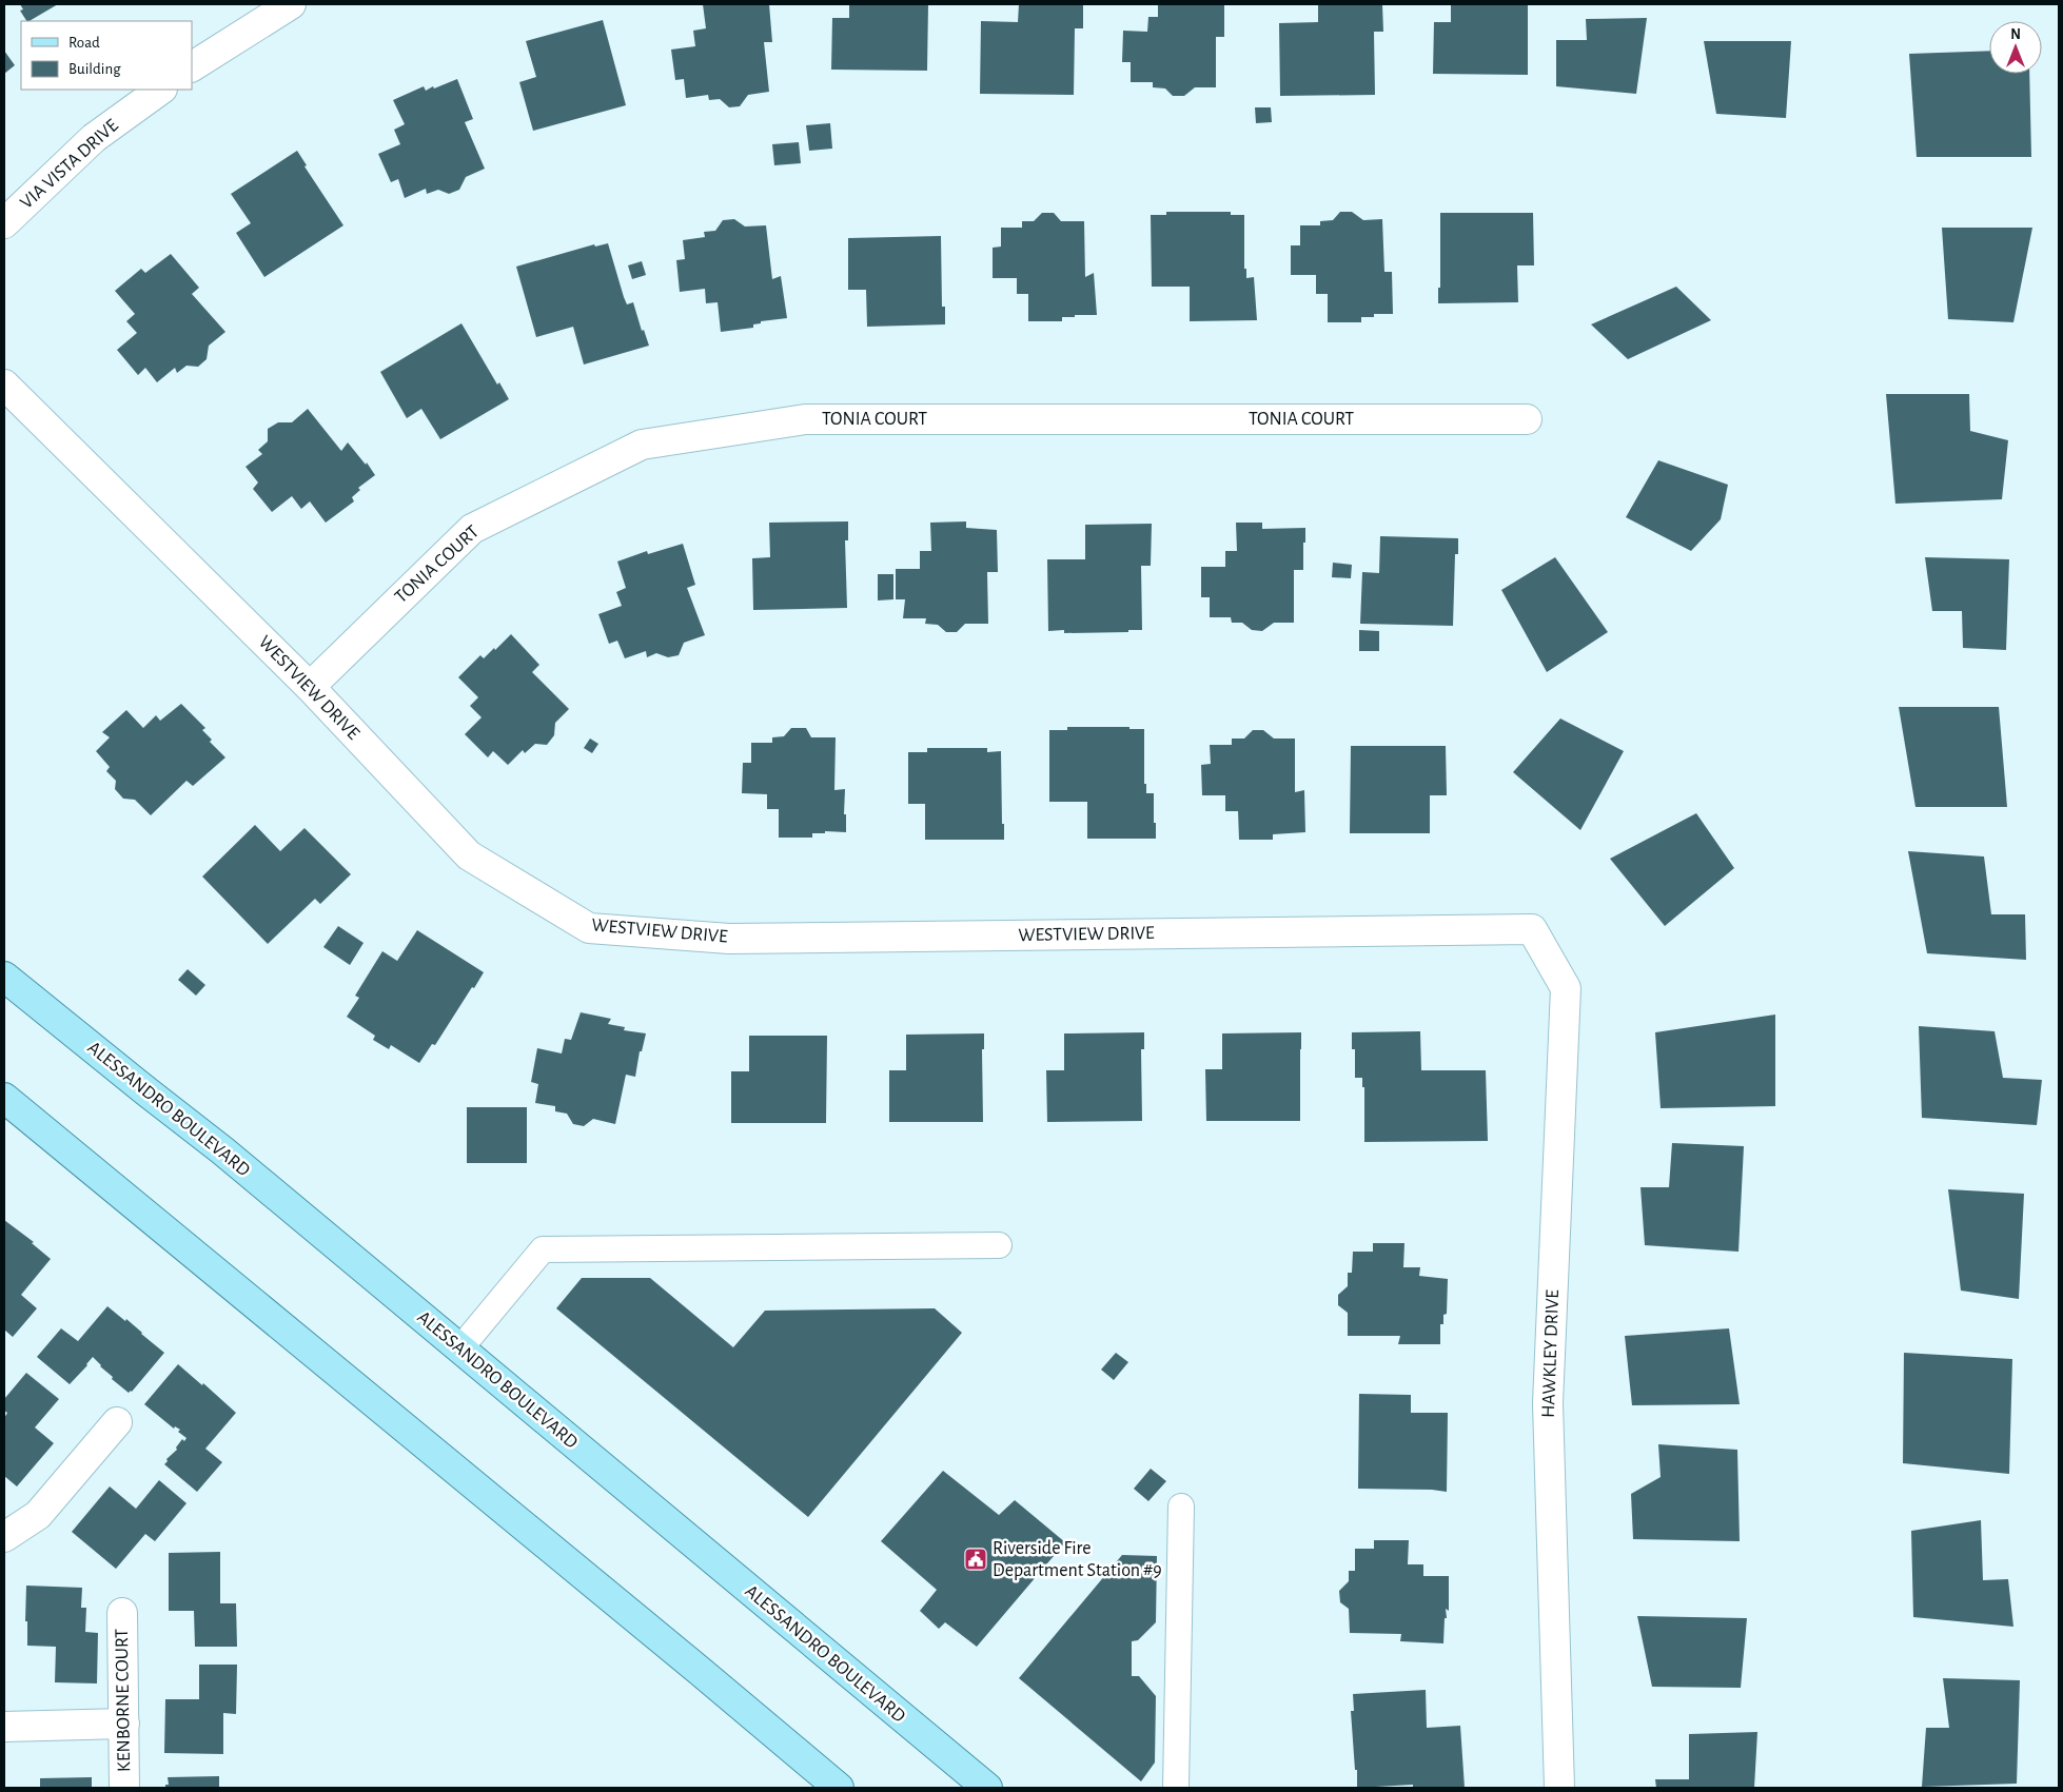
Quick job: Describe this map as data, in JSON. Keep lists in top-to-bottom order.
{
  "streets": {
    "main road": ["ALESSANDRO BOULEVARD"],
    "street": [
      "VIA VISTA DRIVE",
      "TONIA COURT",
      "WESTVIEW DRIVE",
      "HAWKLEY DRIVE",
      "KENBORNE COURT"
    ]
  },
  "crossings": [
    ["TONIA COURT", "WESTVIEW DRIVE"],
    ["WESTVIEW DRIVE", "HAWKLEY DRIVE"]
  ],
  "places": {
    "public building": ["Riverside Fire Department Station #9"]
  },
  "legend": ["Road", "Building"],
  "north": "top"
}
